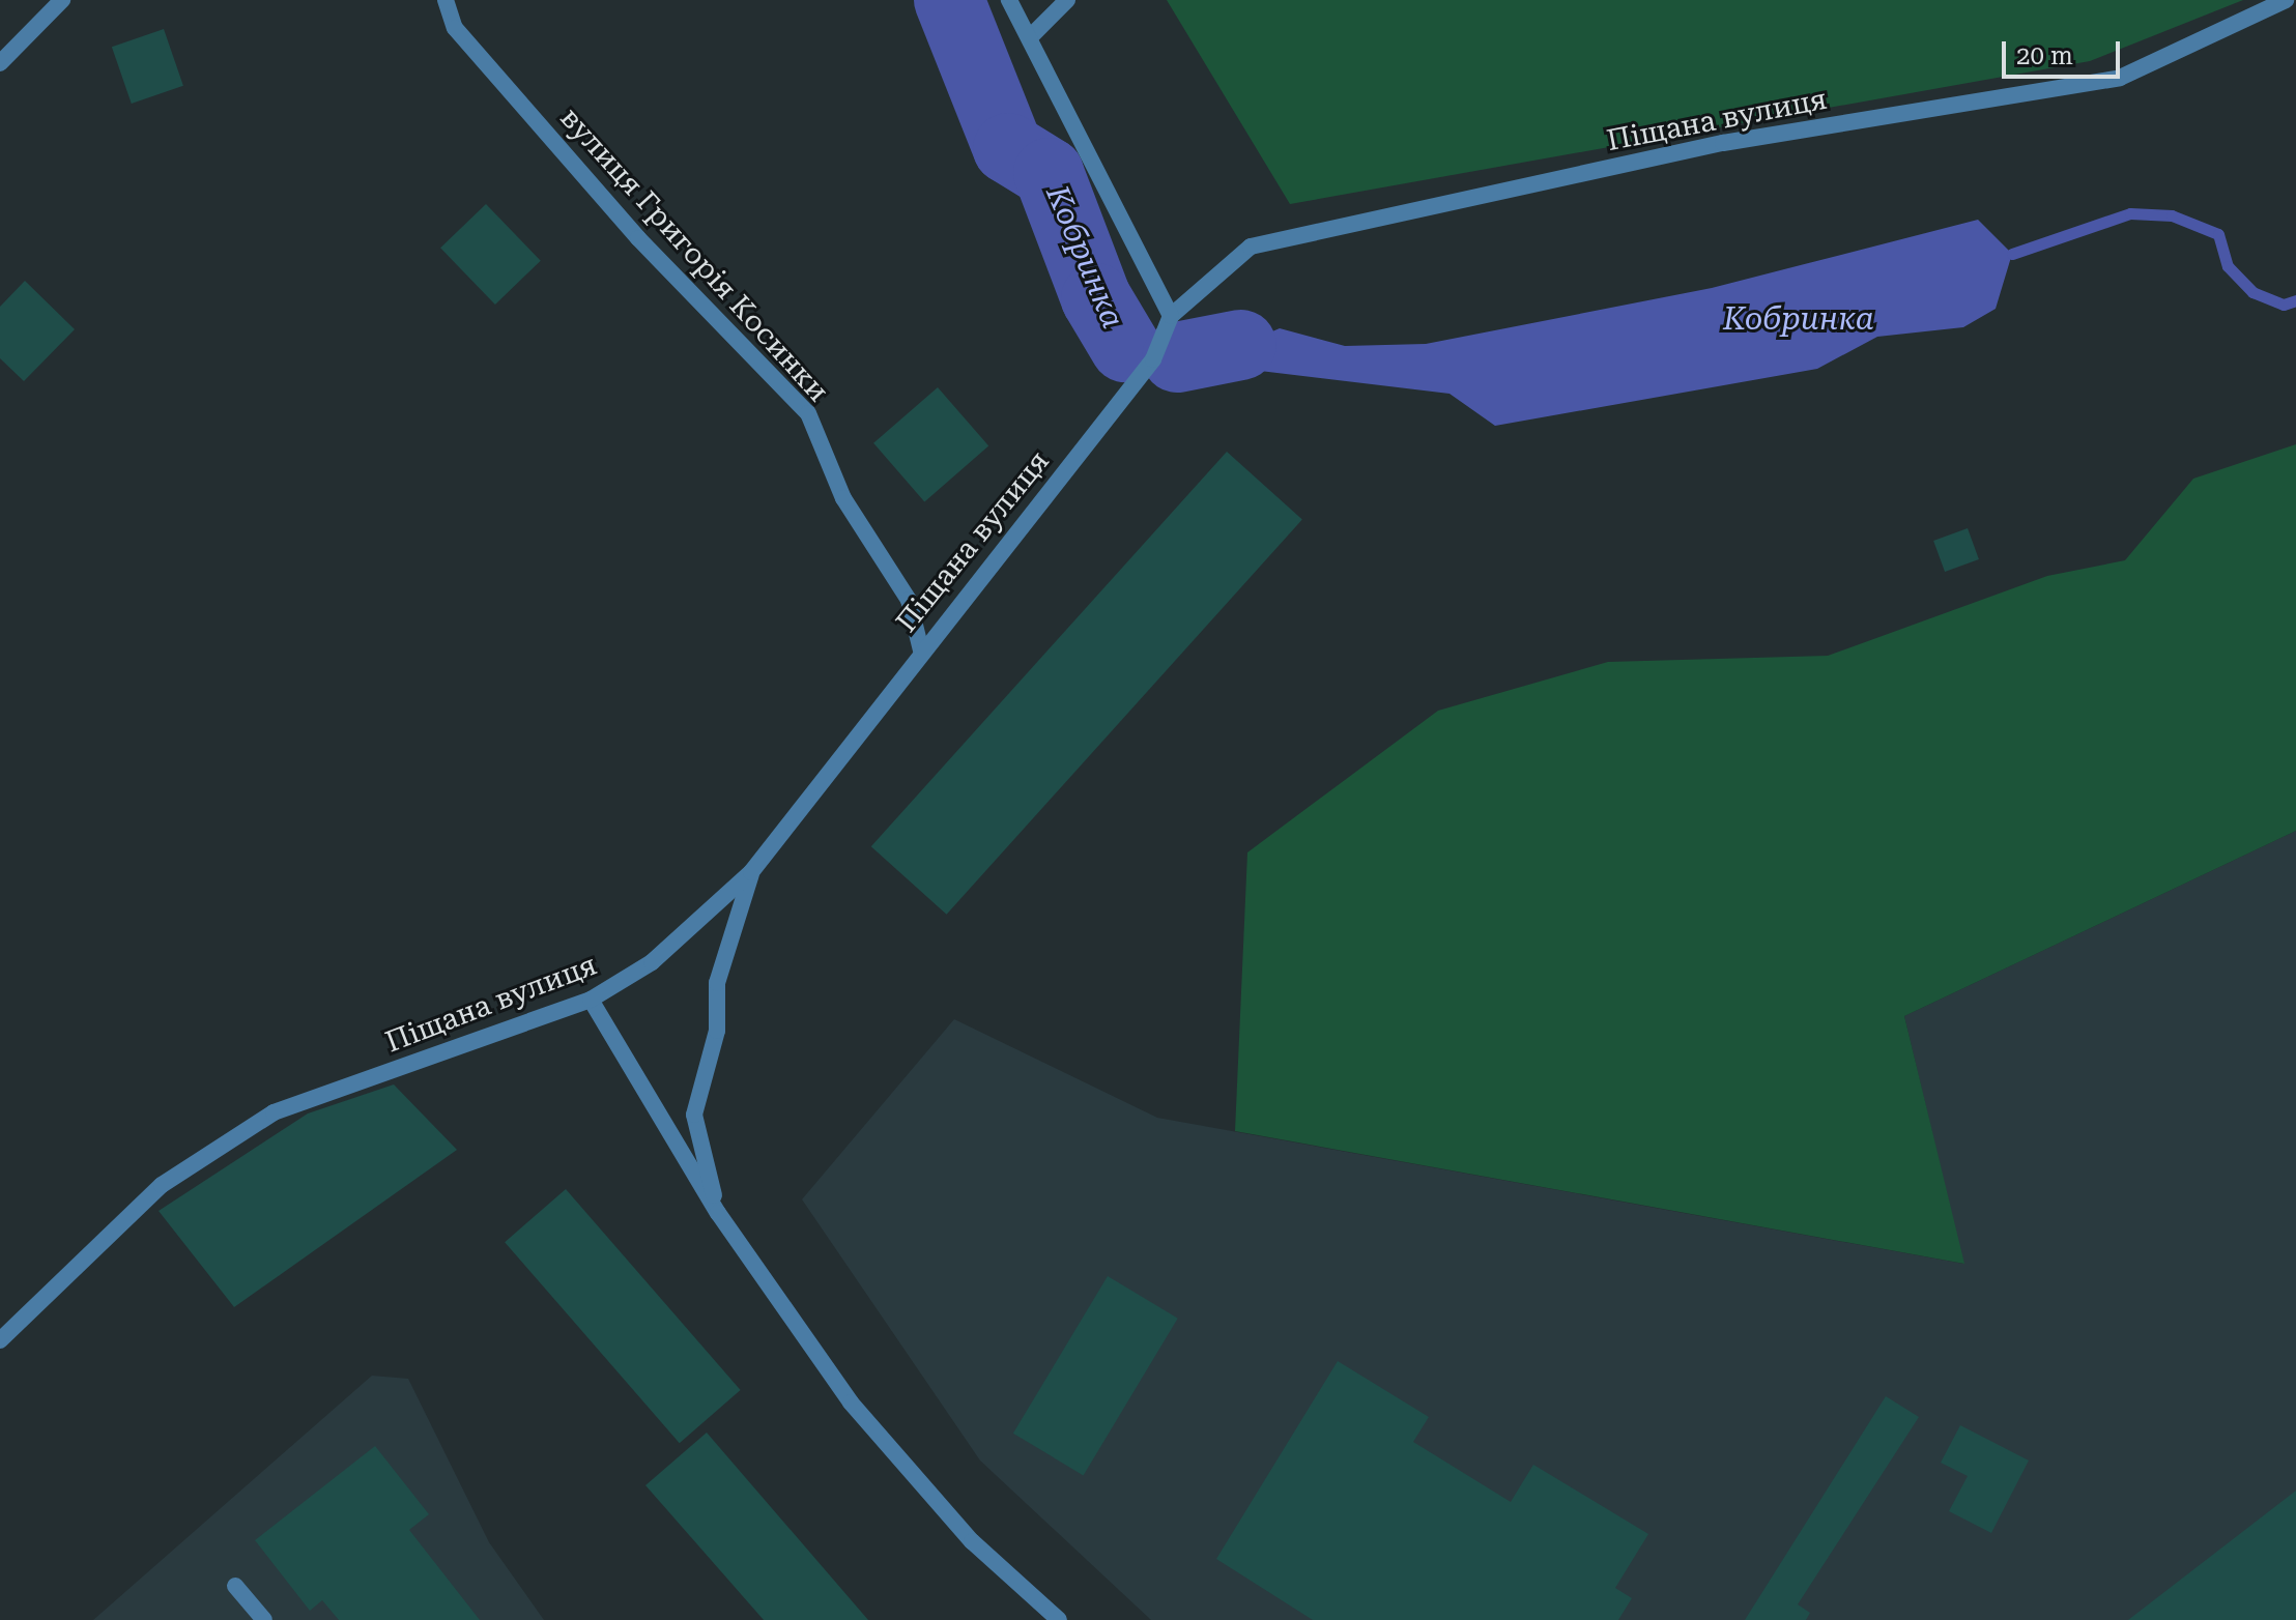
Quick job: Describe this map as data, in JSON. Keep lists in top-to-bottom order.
{
  "streets": {
    "street": ["Піщана вулиця", "вулиця Григорія Косинки"]
  },
  "crossings": [
    ["Піщана вулиця", "вулиця Григорія Косинки"]
  ],
  "water": ["Кобринка"],
  "scale_bar": "20 m"
}
